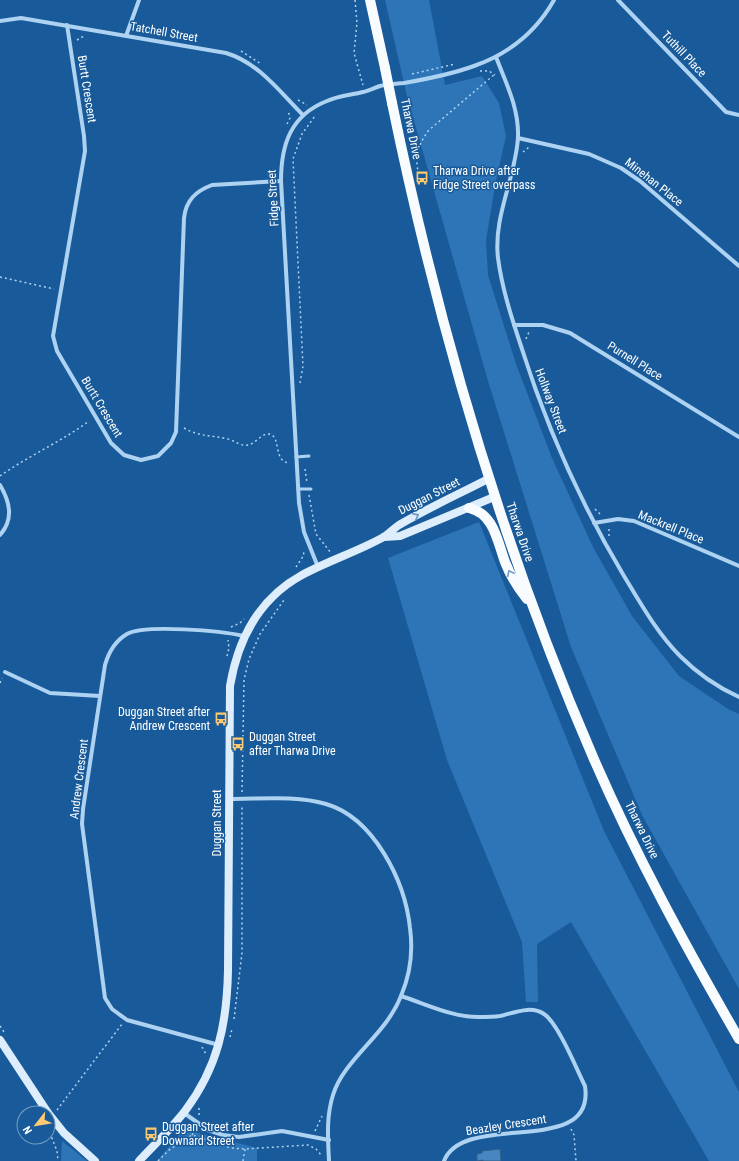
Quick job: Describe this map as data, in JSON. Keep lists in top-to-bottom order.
{
  "streets": {
    "main road": ["Tharwa Drive"],
    "street": [
      "Tatchell Street",
      "Tuthill Place",
      "Burtt Crescent",
      "Minehan Place",
      "Fidge Street",
      "Purnell Place",
      "Hollway Street",
      "Duggan Street",
      "Mackrell Place",
      "Andrew Crescent",
      "Beazley Crescent"
    ]
  },
  "crossings": [
    ["Tatchell Street", "Burtt Crescent"],
    ["Tatchell Street", "Fidge Street"],
    ["Burtt Crescent", "Fidge Street"],
    ["Tharwa Drive", "Duggan Street"],
    ["Minehan Place", "Hollway Street"],
    ["Fidge Street", "Hollway Street"],
    ["Fidge Street", "Duggan Street"],
    ["Purnell Place", "Hollway Street"],
    ["Hollway Street", "Mackrell Place"],
    ["Duggan Street", "Andrew Crescent"]
  ],
  "places": {
    "bus stop": [
      "Tharwa Drive after Fidge Street overpass",
      "Duggan Street after Andrew Crescent",
      "Duggan Street after Tharwa Drive",
      "Duggan Street after Downard Street"
    ]
  },
  "north": "bottom left"
}
